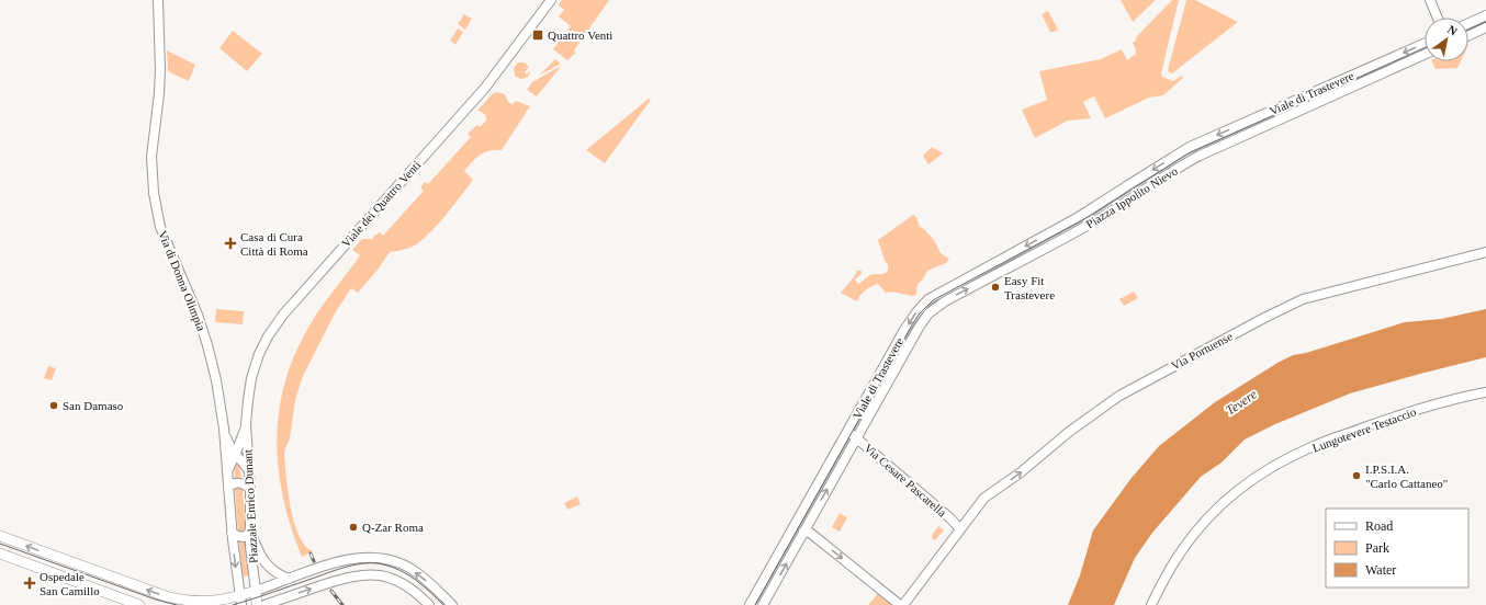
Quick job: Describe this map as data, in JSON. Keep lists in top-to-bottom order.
{
  "streets": {
    "main road": [
      "Viale di Trastevere",
      "Piazza Ippolito Nievo",
      "Viale dei Quattro Venti",
      "Via di Donna Olimpia",
      "Via Portuense",
      "Lungotevere Testaccio",
      "Via Cesare Pascarella",
      "Piazzale Enrico Dunant"
    ]
  },
  "crossings": [
    ["Viale di Trastevere", "Piazza Ippolito Nievo"],
    ["Viale di Trastevere", "Via Cesare Pascarella"],
    ["Viale dei Quattro Venti", "Piazzale Enrico Dunant"],
    ["Via di Donna Olimpia", "Piazzale Enrico Dunant"],
    ["Via Portuense", "Via Cesare Pascarella"]
  ],
  "one_way": ["Via Portuense"],
  "water": ["Tevere"],
  "places": {
    "transit": ["Quattro Venti"],
    "health": ["Casa di Cura Città di Roma", "Ospedale San Camillo"],
    "other": [
      "Easy Fit Trastevere",
      "San Damaso",
      "I.P.S.I.A. \"Carlo Cattaneo\"",
      "Q-Zar Roma"
    ]
  },
  "legend": ["Road", "Park", "Water"],
  "north": "top right"
}
